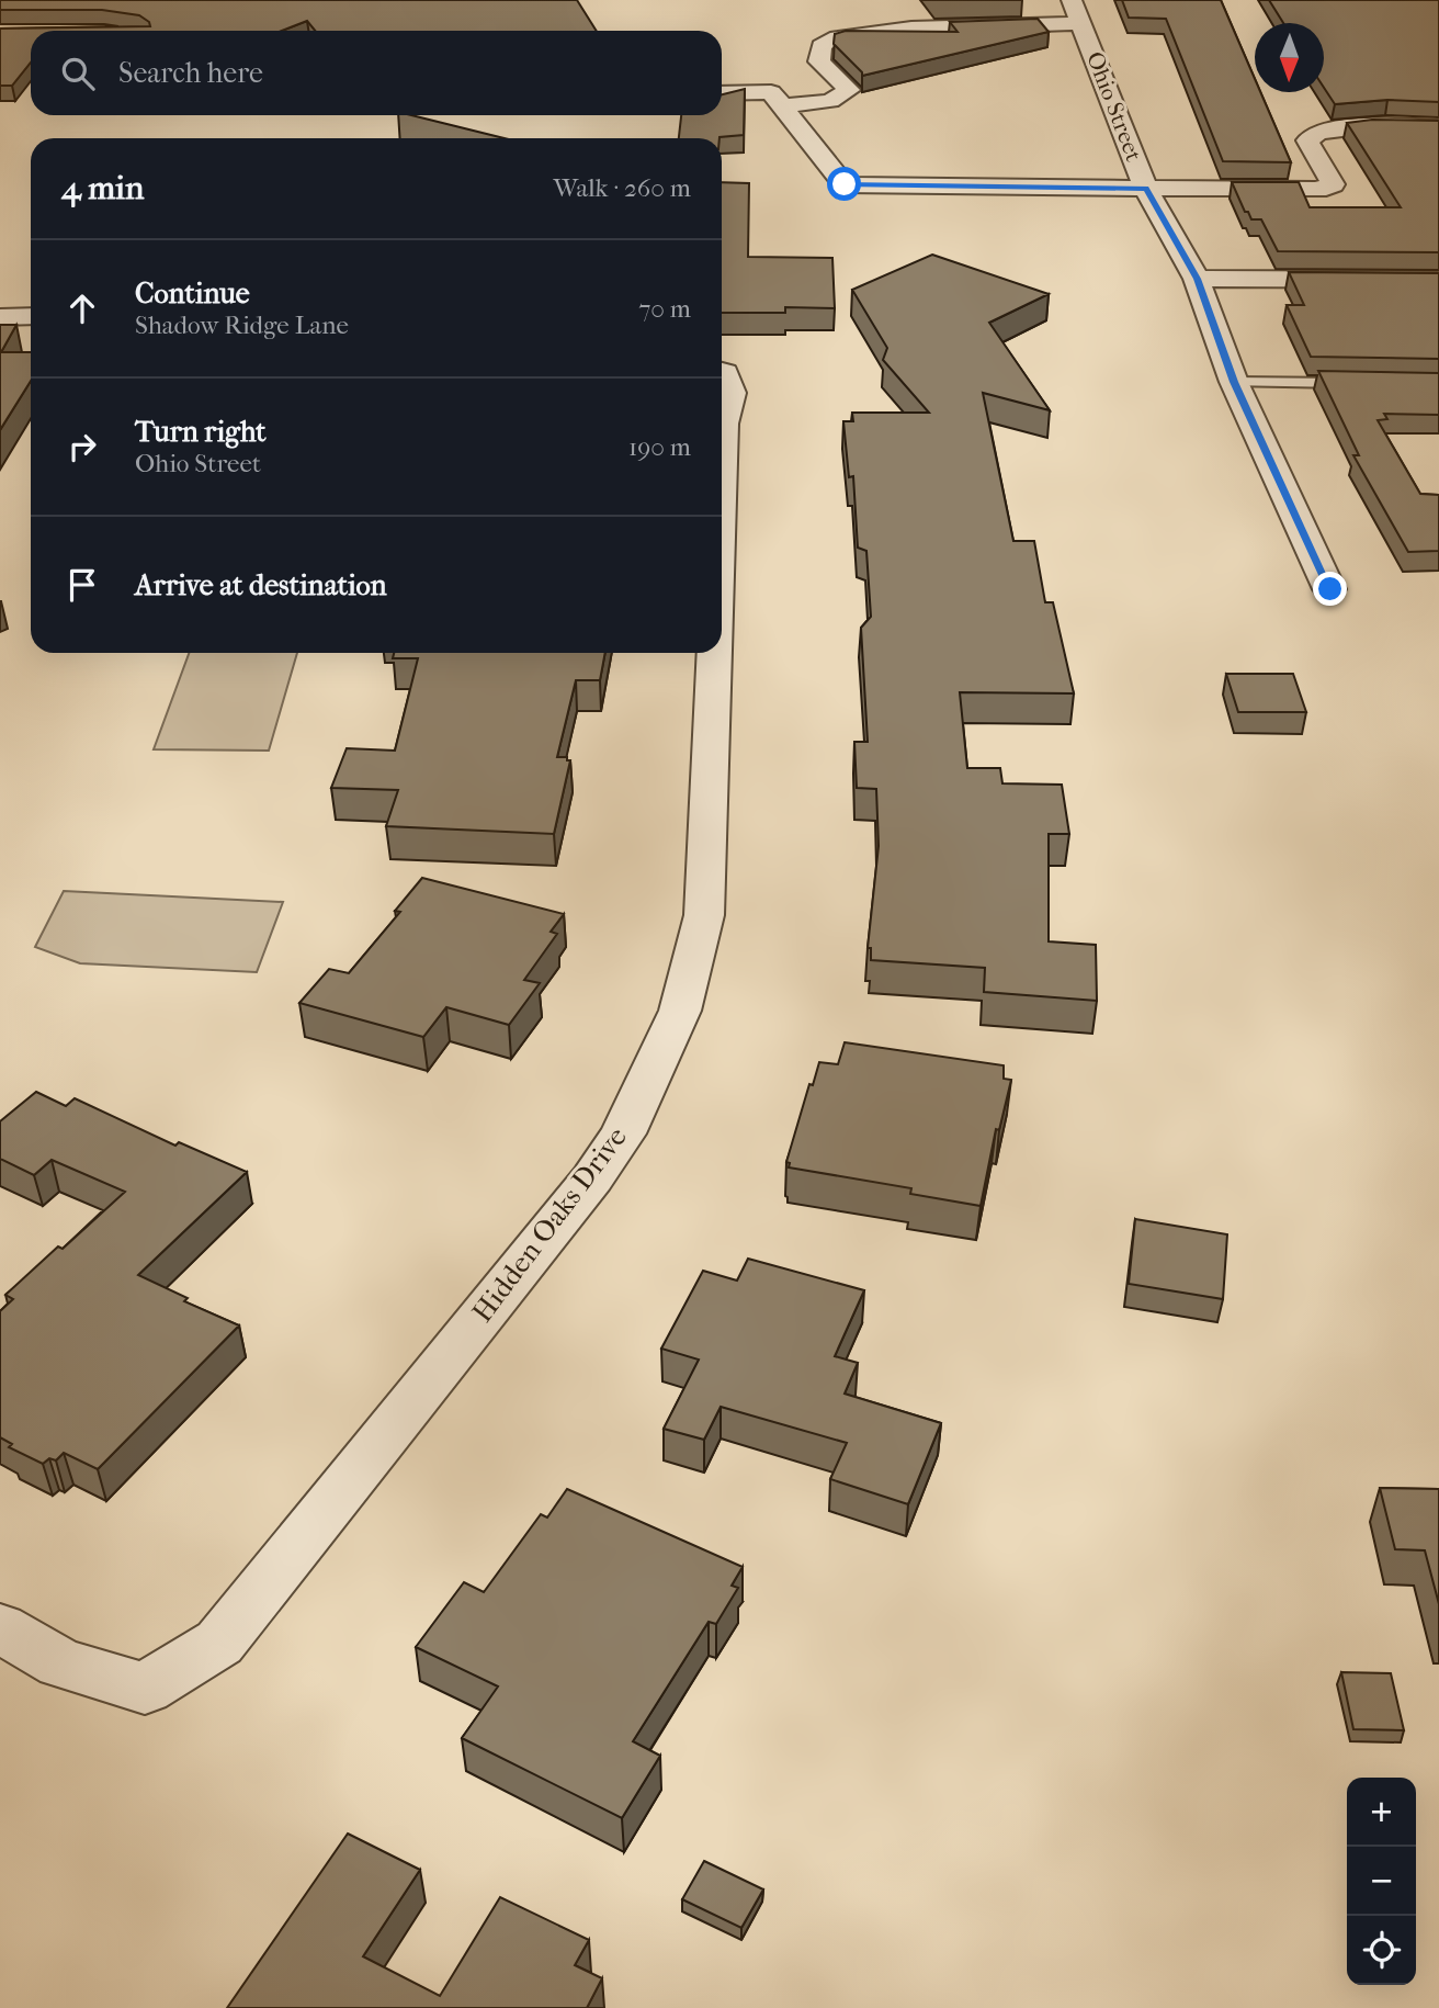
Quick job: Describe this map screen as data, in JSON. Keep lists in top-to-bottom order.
{
  "streets": {
    "street": ["Ohio Street", "Hidden Oaks Drive"]
  },
  "north": "bottom",
  "page": {
    "search": "Search here",
    "heading": ["4 min", "Walk · 260 m"],
    "list": [
      ["Continue", "Shadow Ridge Lane", "70 m"],
      ["Turn right", "Ohio Street", "190 m"],
      "Arrive at destination"
    ],
    "map_buttons": ["+", "−"]
  }
}
